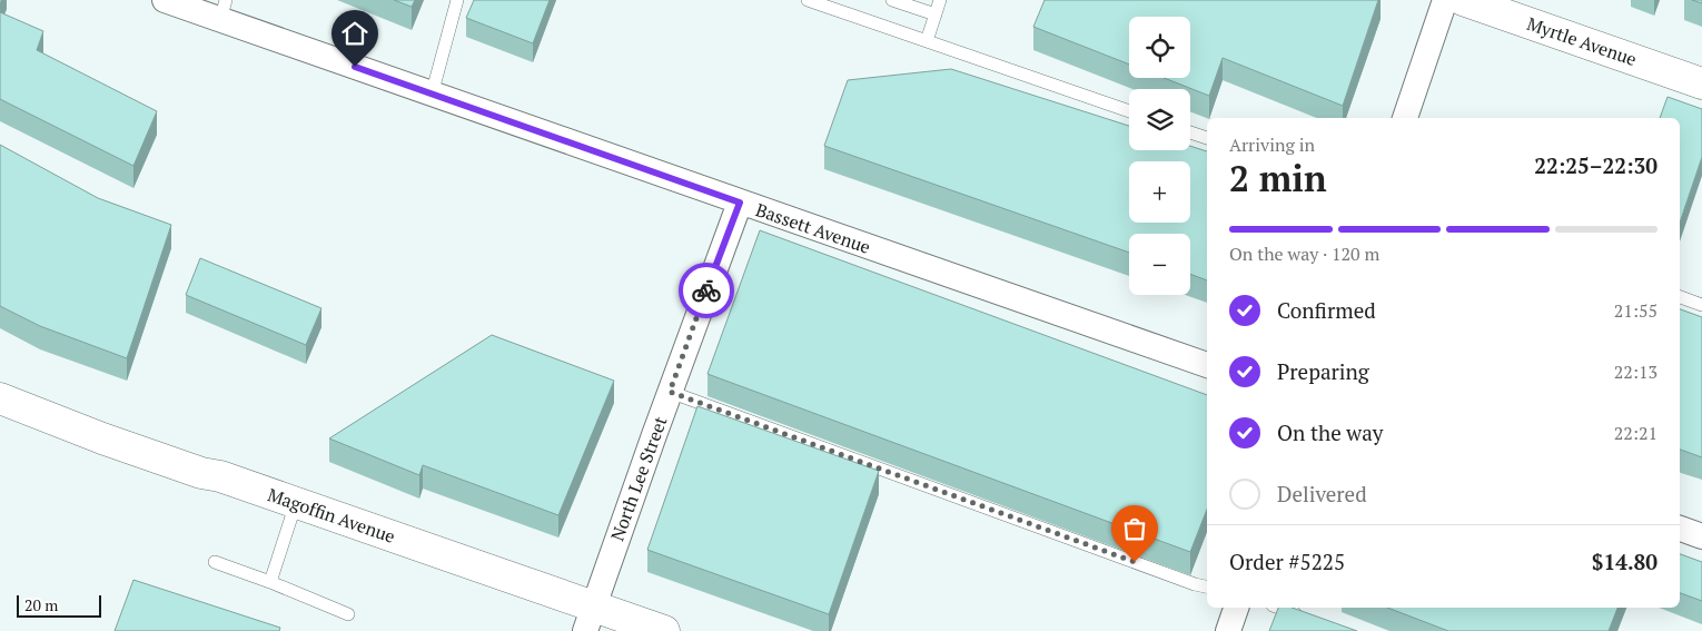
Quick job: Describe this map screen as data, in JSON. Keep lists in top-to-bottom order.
{
  "streets": {
    "street": [
      "Myrtle Avenue",
      "Bassett Avenue",
      "North Lee Street",
      "Magoffin Avenue"
    ]
  },
  "crossings": [
    ["Bassett Avenue", "North Lee Street"],
    ["North Lee Street", "Magoffin Avenue"]
  ],
  "scale_bar": "20 m",
  "page": {
    "map_buttons": ["+", "−"],
    "heading": ["2 min", "Arriving in", "22:25–22:30"],
    "panel": ["Order #5225", "$14.80"],
    "bar": "On the way · 120 m",
    "list": [
      ["Confirmed", "21:55"],
      ["Preparing", "22:13"],
      ["On the way", "22:21"],
      "Delivered"
    ],
    "scale": "20 m"
  }
}
